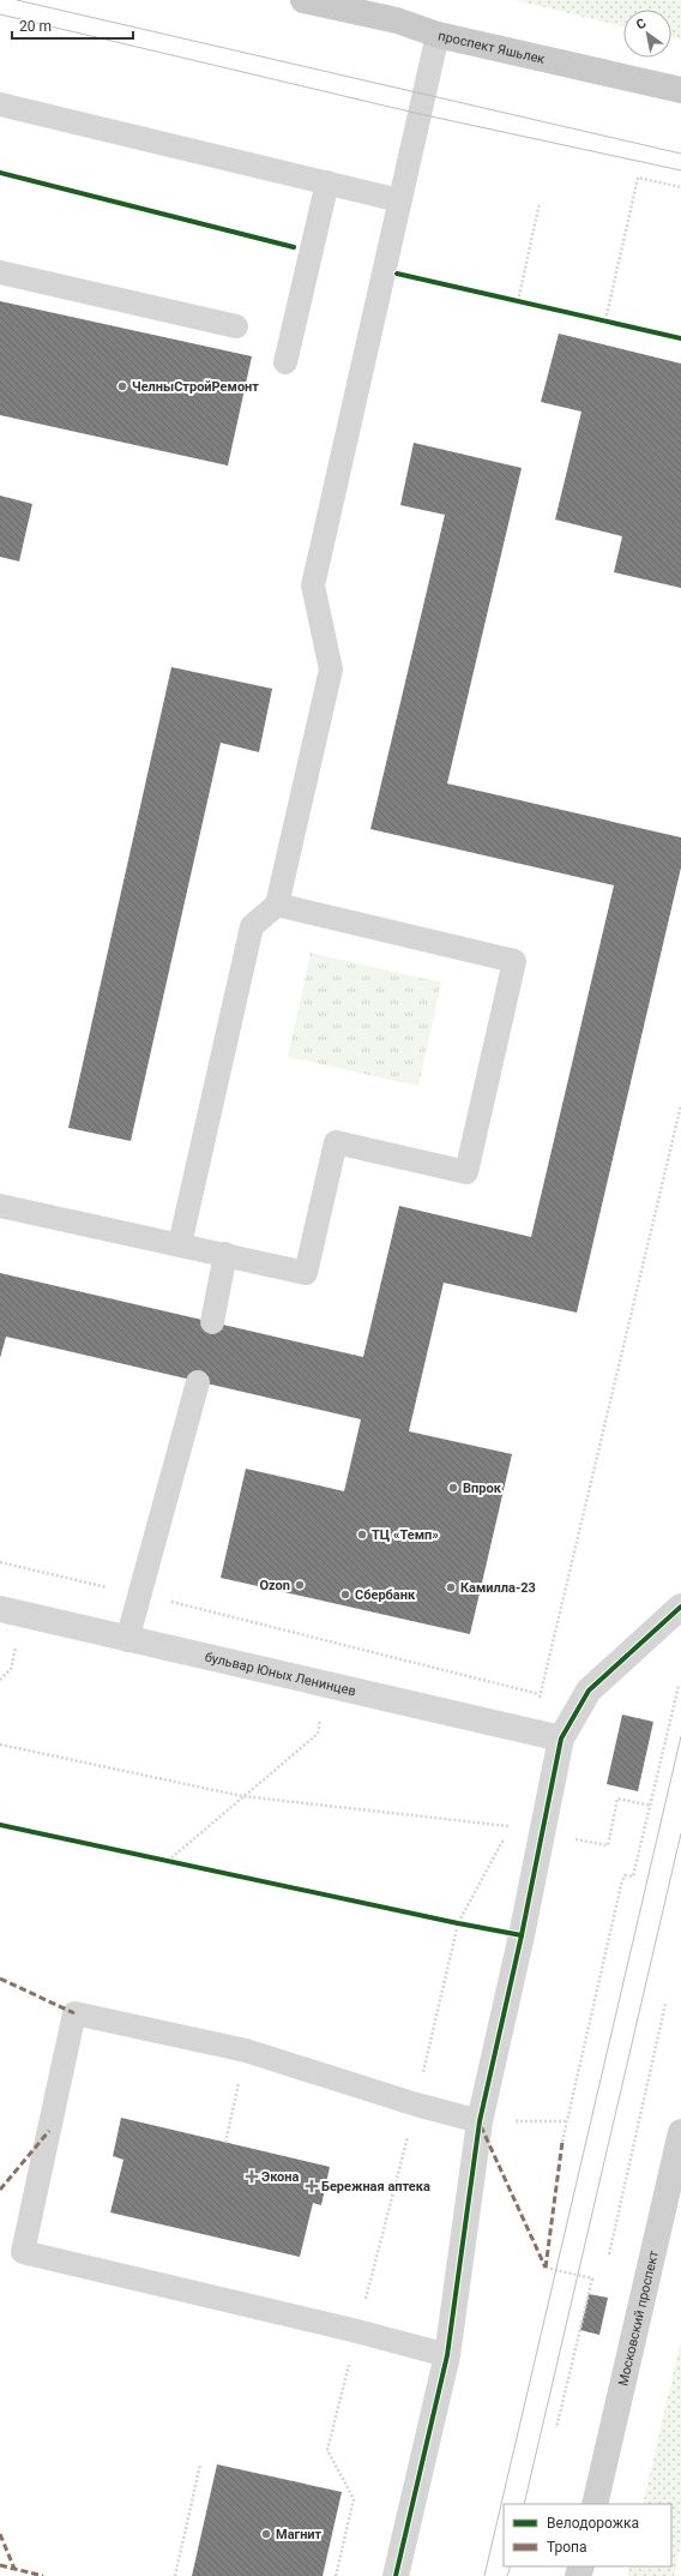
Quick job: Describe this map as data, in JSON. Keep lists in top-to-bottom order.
{
  "streets": {
    "main road": ["проспект Яшьлек", "Московский проспект"],
    "street": ["бульвар Юных Ленинцев"]
  },
  "places": {
    "other": [
      "ЧелныСтройРемонт",
      "Впрок",
      "ТЦ «Темп»",
      "Ozon",
      "Камилла-23",
      "Сбербанк",
      "Магнит"
    ],
    "health": ["Экона", "Бережная аптека"]
  },
  "legend": ["Велодорожка", "Тропа"],
  "scale_bar": "20 m",
  "north": "top left"
}
